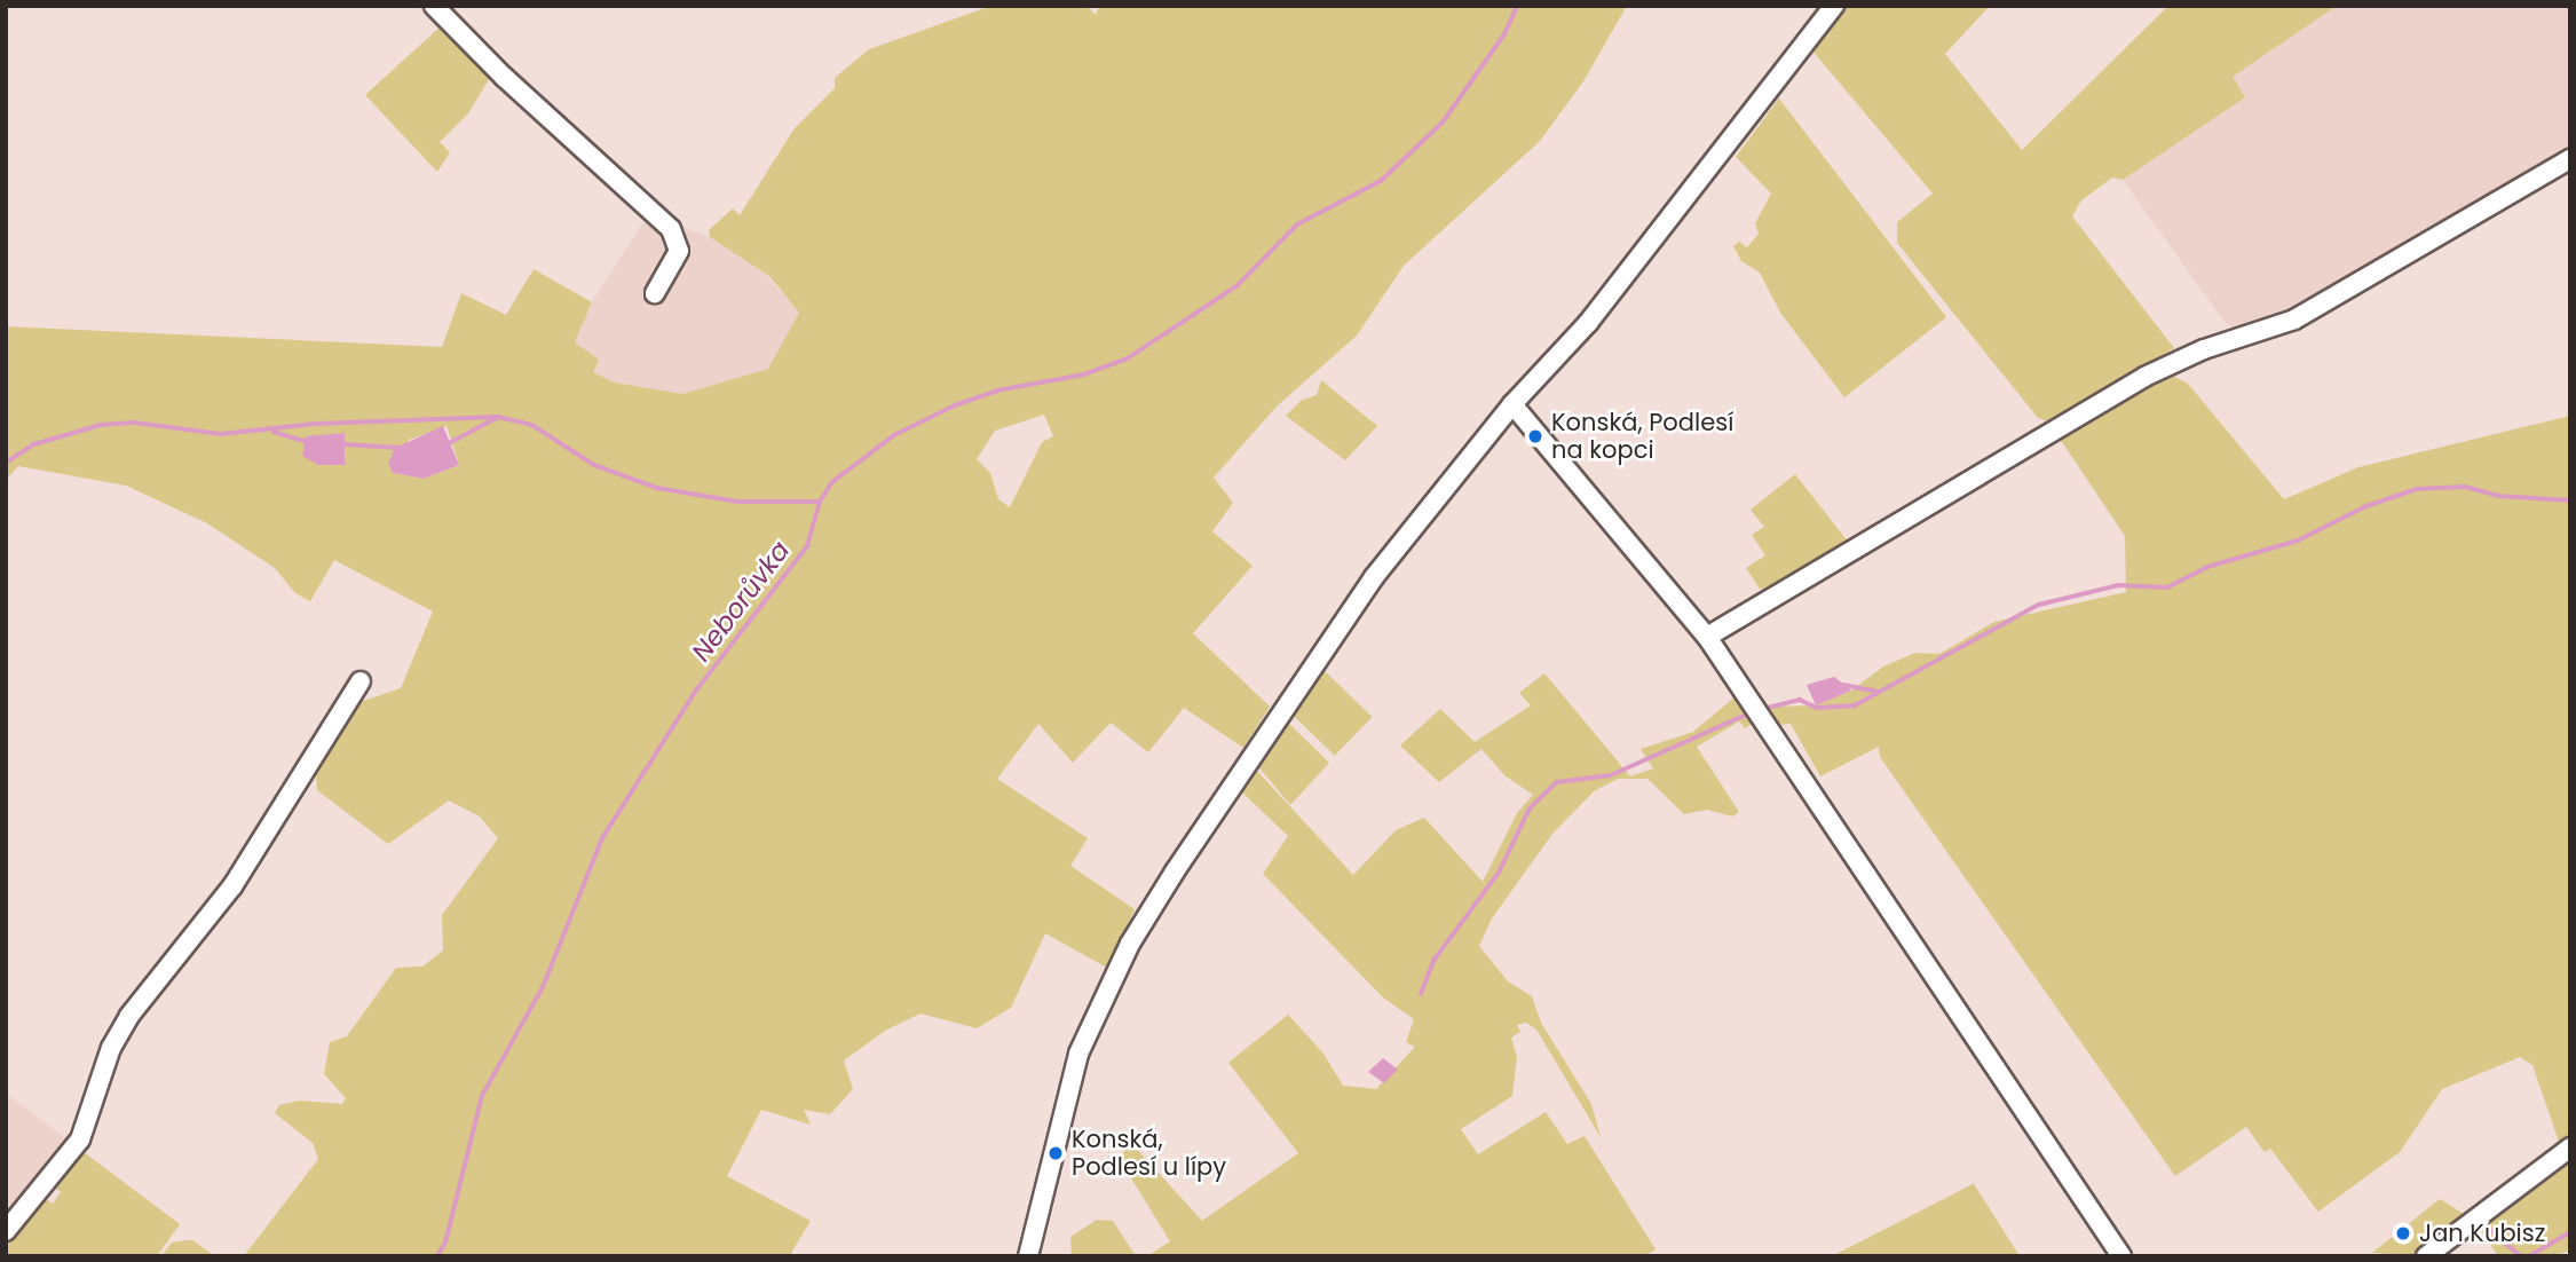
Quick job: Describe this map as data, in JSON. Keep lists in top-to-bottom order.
{
  "water": ["Neborůvka"],
  "places": ["Konská, Podlesí na kopci", "Konská, Podlesí u lípy", "Jan Kubisz"]
}
